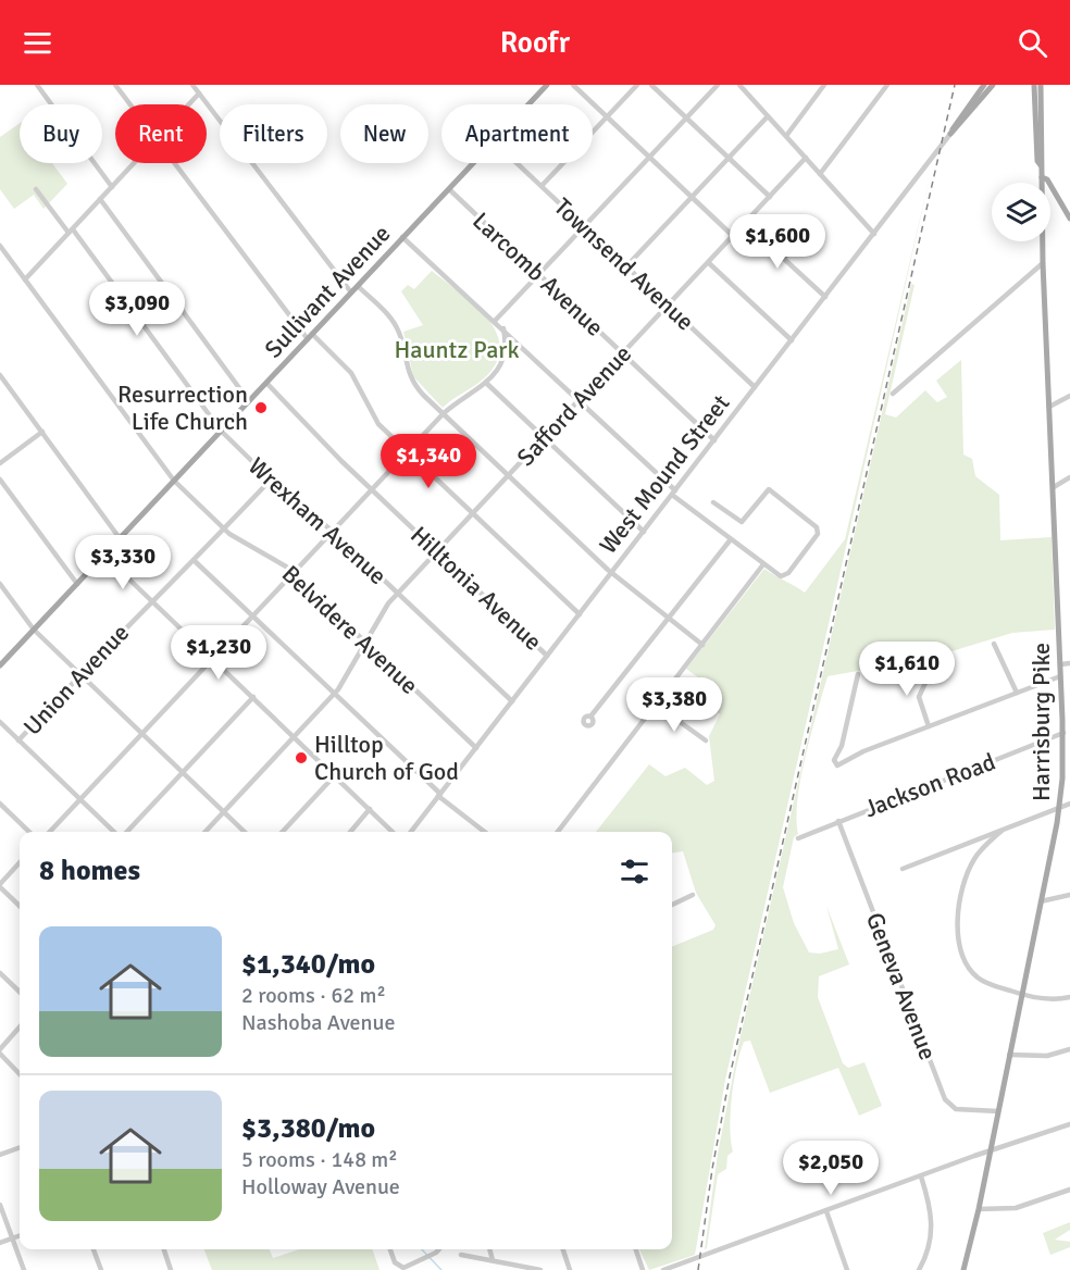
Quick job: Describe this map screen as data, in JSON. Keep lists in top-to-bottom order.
{
  "streets": {
    "main road": ["Sullivant Avenue", "West Mound Street", "Harrisburg Pike"],
    "street": [
      "Townsend Avenue",
      "Larcomb Avenue",
      "Safford Avenue",
      "Wrexham Avenue",
      "Hilltonia Avenue",
      "Belvidere Avenue",
      "Union Avenue",
      "Jackson Road",
      "Geneva Avenue"
    ]
  },
  "crossings": [
    ["Townsend Avenue", "Safford Avenue"],
    ["Townsend Avenue", "West Mound Street"],
    ["Larcomb Avenue", "Sullivant Avenue"],
    ["Larcomb Avenue", "Safford Avenue"],
    ["Larcomb Avenue", "West Mound Street"],
    ["Sullivant Avenue", "Wrexham Avenue"],
    ["Sullivant Avenue", "Hilltonia Avenue"],
    ["Sullivant Avenue", "Belvidere Avenue"],
    ["Safford Avenue", "Wrexham Avenue"],
    ["Safford Avenue", "Hilltonia Avenue"],
    ["Safford Avenue", "Belvidere Avenue"],
    ["West Mound Street", "Wrexham Avenue"],
    ["West Mound Street", "Hilltonia Avenue"],
    ["West Mound Street", "Belvidere Avenue"],
    ["Wrexham Avenue", "Union Avenue"],
    ["Belvidere Avenue", "Union Avenue"],
    ["Harrisburg Pike", "Jackson Road"],
    ["Harrisburg Pike", "Geneva Avenue"],
    ["Jackson Road", "Geneva Avenue"]
  ],
  "parks": ["Hauntz Park"],
  "places": ["Resurrection Life Church", "Hilltop Church of God"],
  "page": {
    "header": "Roofr",
    "chip": [
      "Buy",
      "Rent",
      "Filters",
      "New",
      "Apartment"
    ],
    "price": [
      "$1,600",
      "$3,090",
      "$1,340",
      "$3,330",
      "$1,230",
      "$1,610",
      "$3,380",
      "$2,050"
    ],
    "heading": "8 homes",
    "list": [
      {
        "name": "$1,340/mo",
        "note": "2 rooms · 62 m² · Nashoba Avenue"
      },
      {
        "name": "$3,380/mo",
        "note": "5 rooms · 148 m² · Holloway Avenue"
      }
    ]
  }
}
